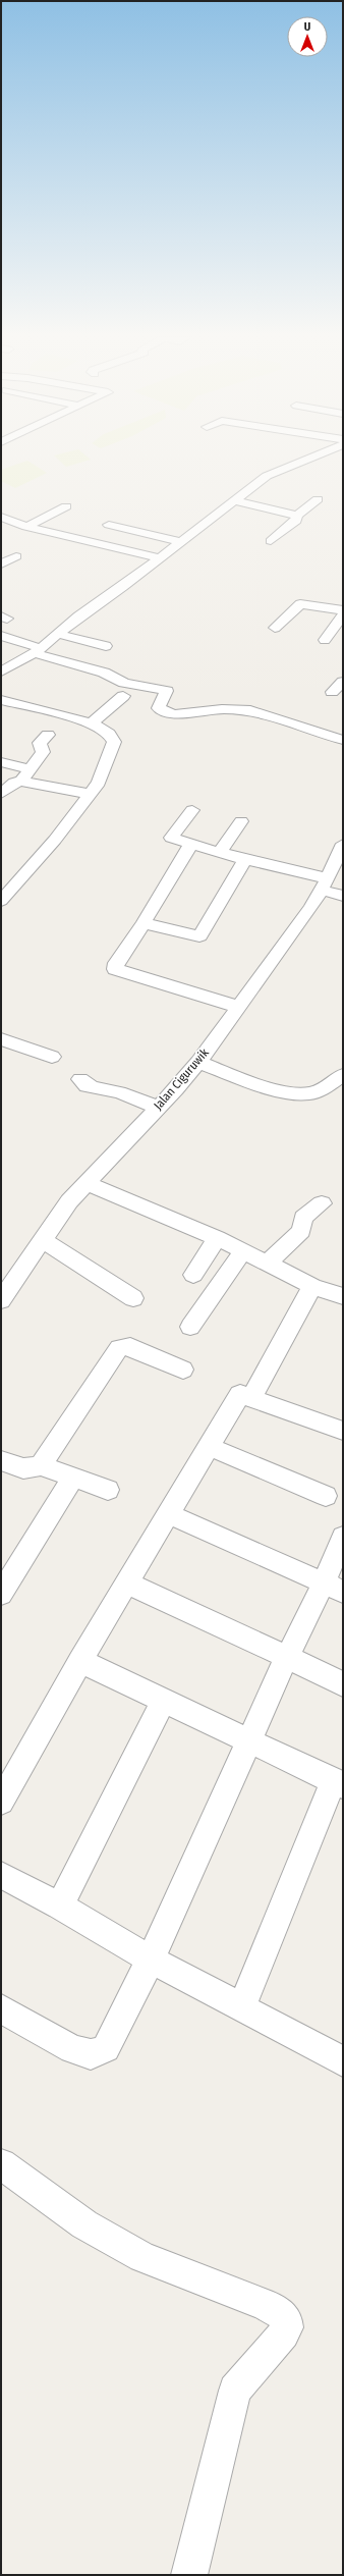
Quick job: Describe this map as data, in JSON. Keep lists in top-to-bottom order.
{
  "streets": {
    "street": ["Jalan Ciguruwik"]
  },
  "north": "top"
}
